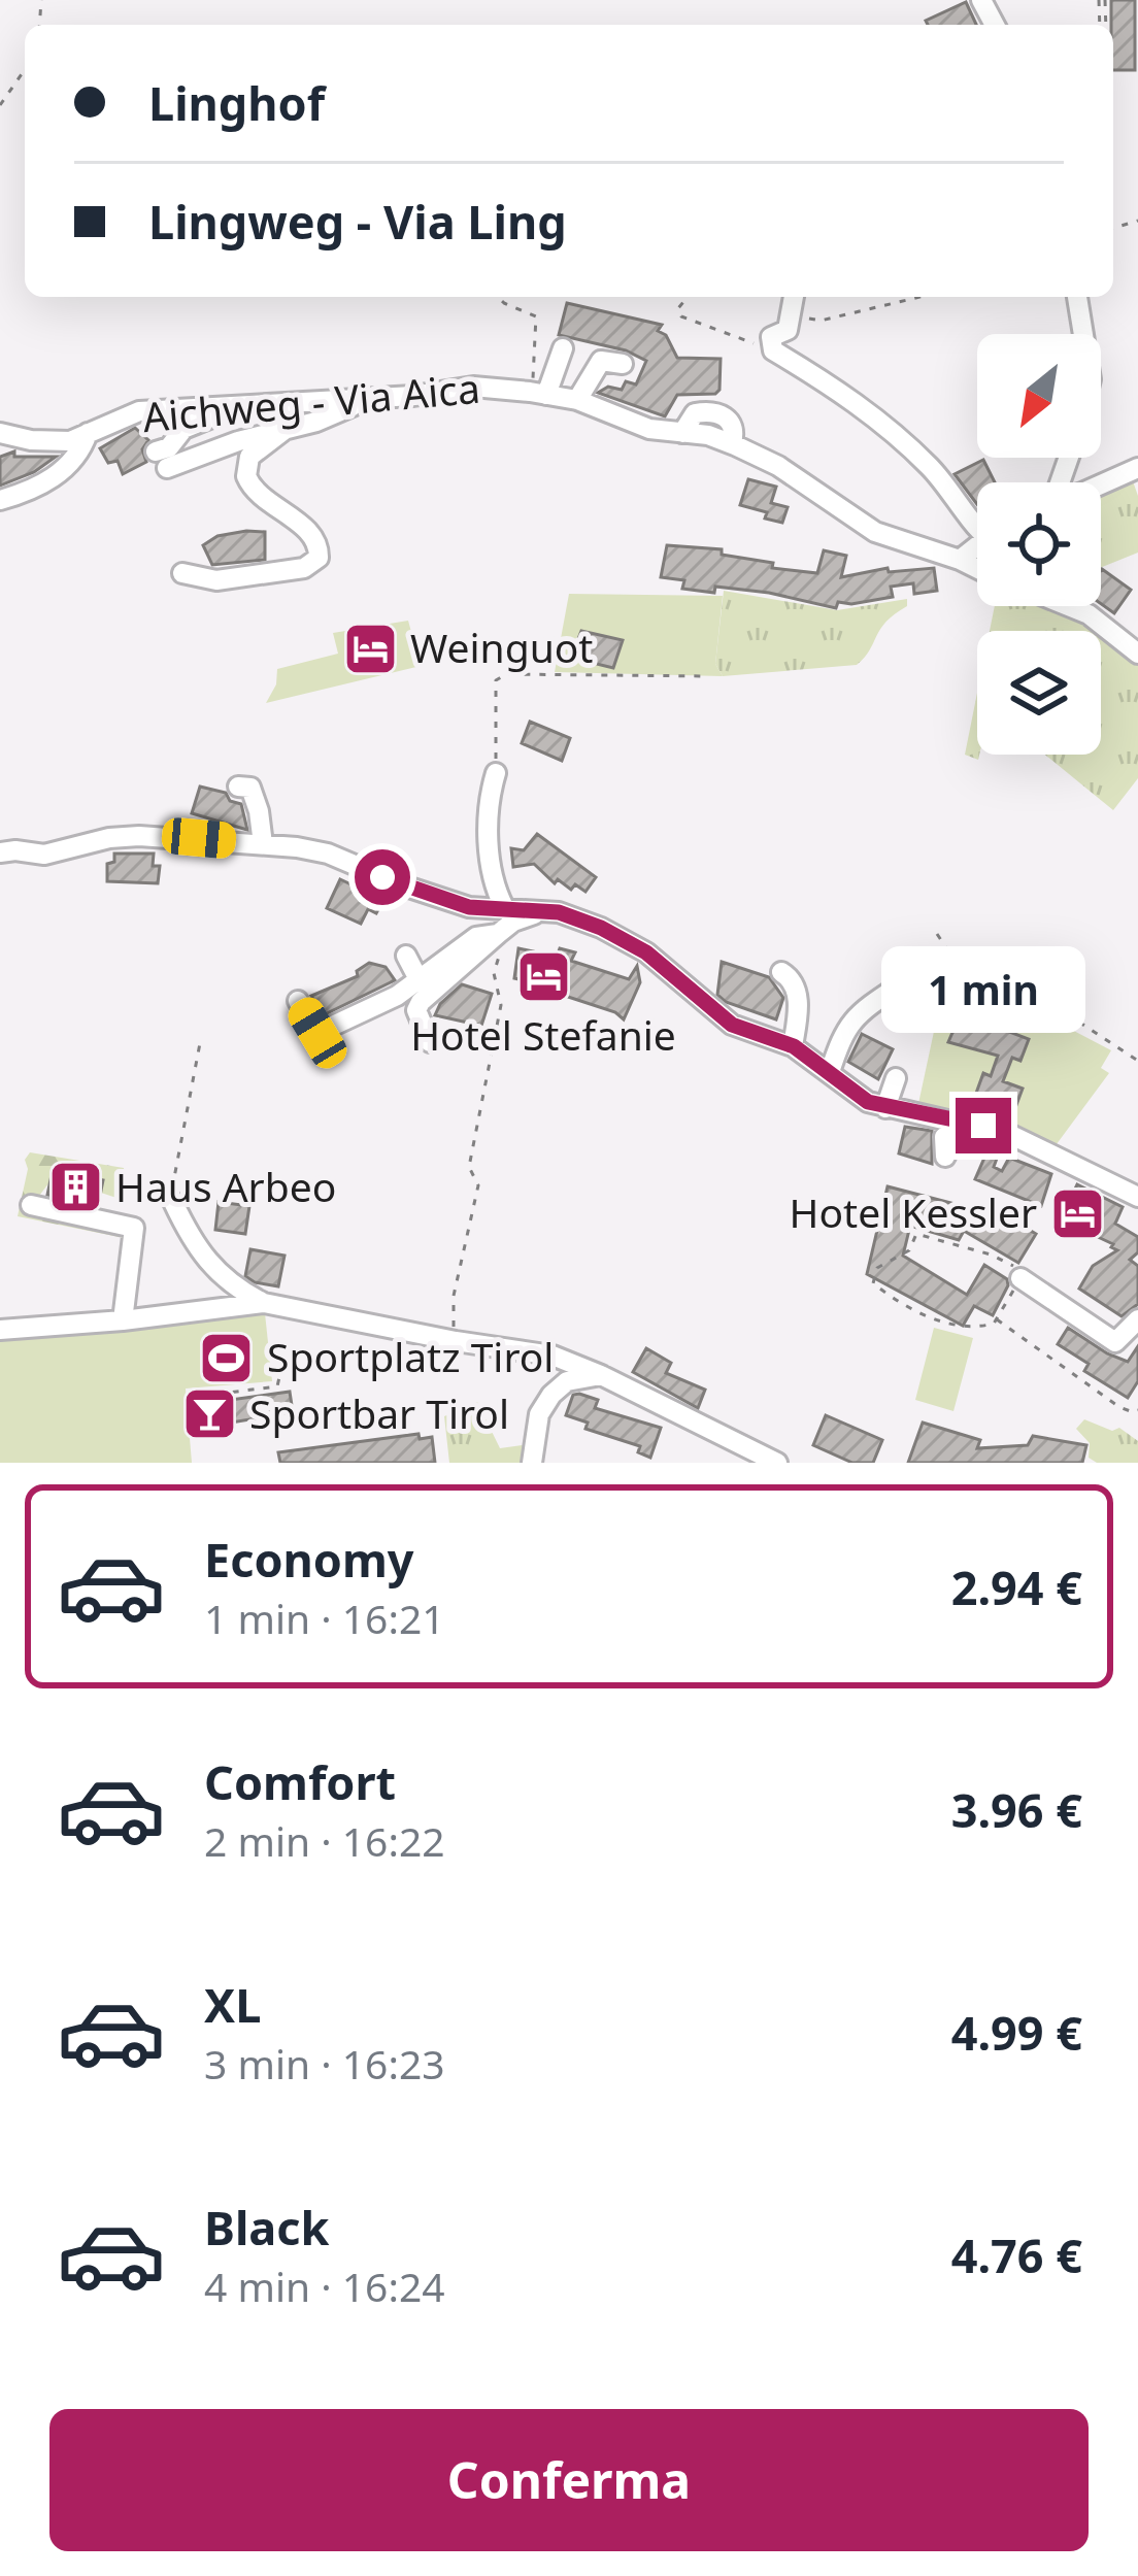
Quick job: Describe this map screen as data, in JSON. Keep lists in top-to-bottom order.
{
  "streets": {
    "street": ["Aichweg - Via Aica"]
  },
  "places": {
    "hotel": ["Weinguot", "Hotel Stefanie", "Hotel Kessler"],
    "building": ["Haus Arbeo"],
    "sports": ["Sportplatz Tirol"],
    "bar": ["Sportbar Tirol"]
  },
  "north": "bottom left",
  "page": {
    "banner": ["Linghof", "Lingweg - Via Ling"],
    "bubble": "1 min",
    "list": [
      {
        "name": "Economy",
        "note": "1 min · 16:21",
        "value": "2.94 €"
      },
      {
        "name": "Comfort",
        "note": "2 min · 16:22",
        "value": "3.96 €"
      },
      {
        "name": "XL",
        "note": "3 min · 16:23",
        "value": "4.99 €"
      },
      {
        "name": "Black",
        "note": "4 min · 16:24",
        "value": "4.76 €"
      }
    ],
    "buttons": "Conferma"
  }
}
